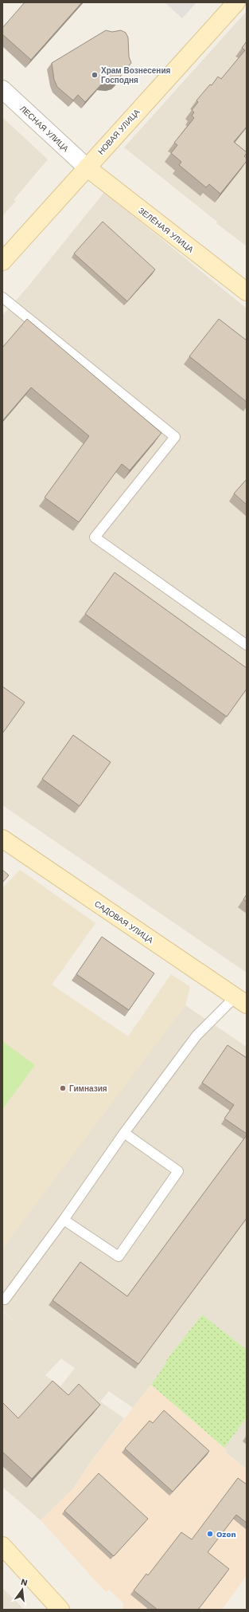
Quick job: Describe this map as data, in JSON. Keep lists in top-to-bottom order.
{
  "streets": {
    "street": [
      "ЛЕСНАЯ УЛИЦА",
      "НОВАЯ УЛИЦА",
      "ЗЕЛЁНАЯ УЛИЦА",
      "САДОВАЯ УЛИЦА"
    ]
  },
  "crossings": [
    ["ЛЕСНАЯ УЛИЦА", "НОВАЯ УЛИЦА"],
    ["ЛЕСНАЯ УЛИЦА", "ЗЕЛЁНАЯ УЛИЦА"],
    ["НОВАЯ УЛИЦА", "ЗЕЛЁНАЯ УЛИЦА"]
  ],
  "places": ["Храм Вознесения Господня", "Гимназия", "Ozon"],
  "north": "top"
}
